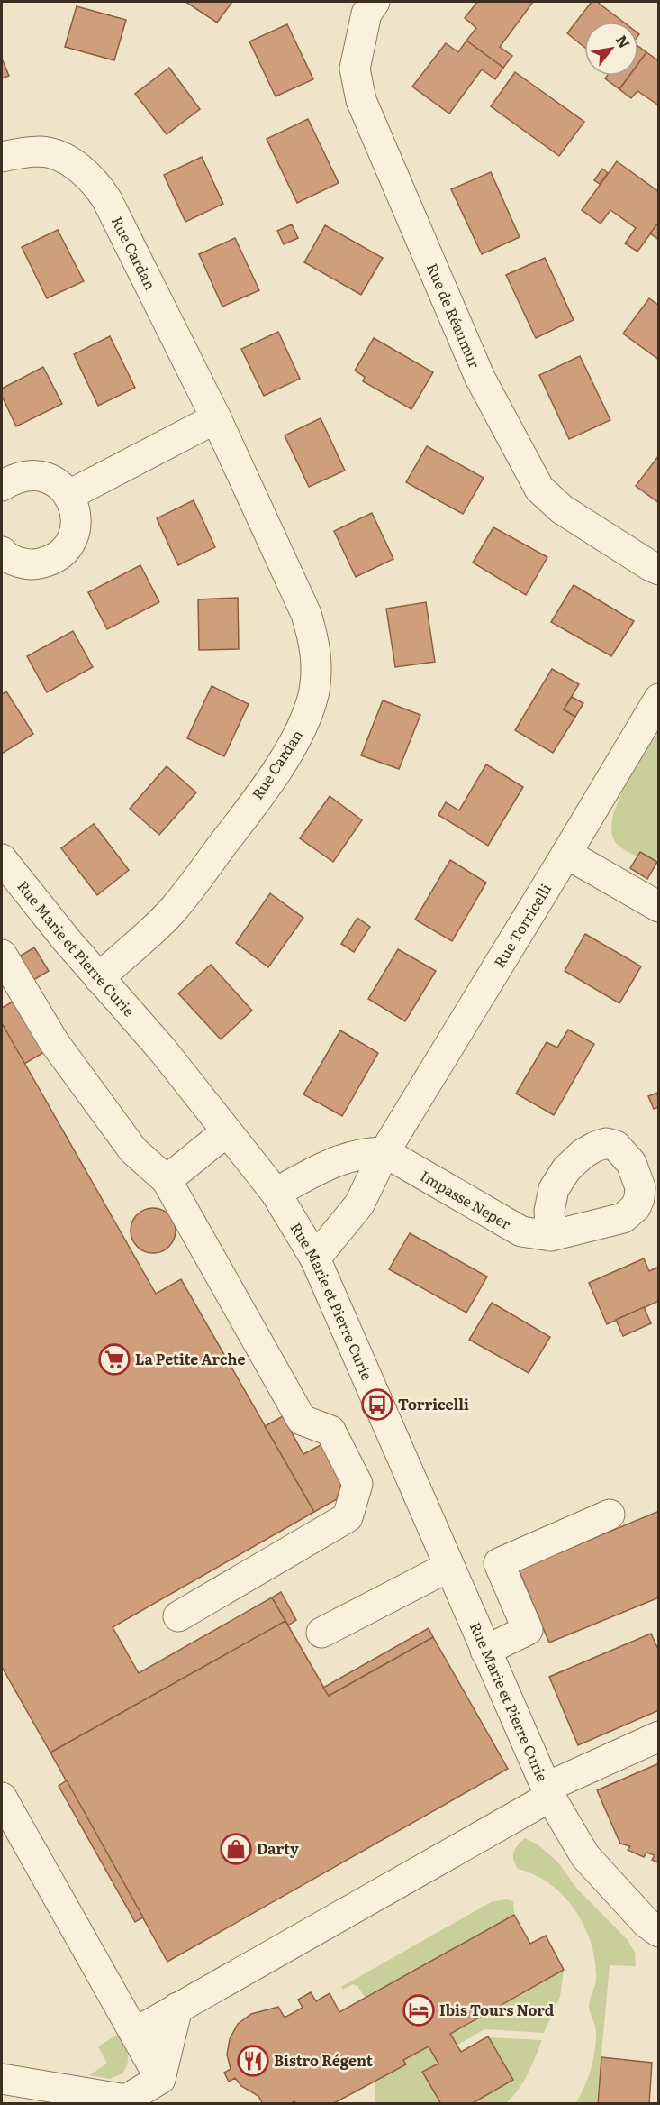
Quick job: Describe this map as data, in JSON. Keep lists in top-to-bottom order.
{
  "streets": {
    "street": [
      "Rue Cardan",
      "Rue de Réaumur",
      "Rue Torricelli",
      "Rue Marie et Pierre Curie",
      "Impasse Neper"
    ]
  },
  "crossings": [
    ["Rue Cardan", "Rue Marie et Pierre Curie"],
    ["Rue Torricelli", "Rue Marie et Pierre Curie"],
    ["Rue Torricelli", "Impasse Neper"]
  ],
  "places": {
    "supermarket": ["La Petite Arche"],
    "bus stop": ["Torricelli"],
    "shop": ["Darty"],
    "hotel": ["Ibis Tours Nord"],
    "restaurant": ["Bistro Régent"]
  },
  "north": "top right"
}
